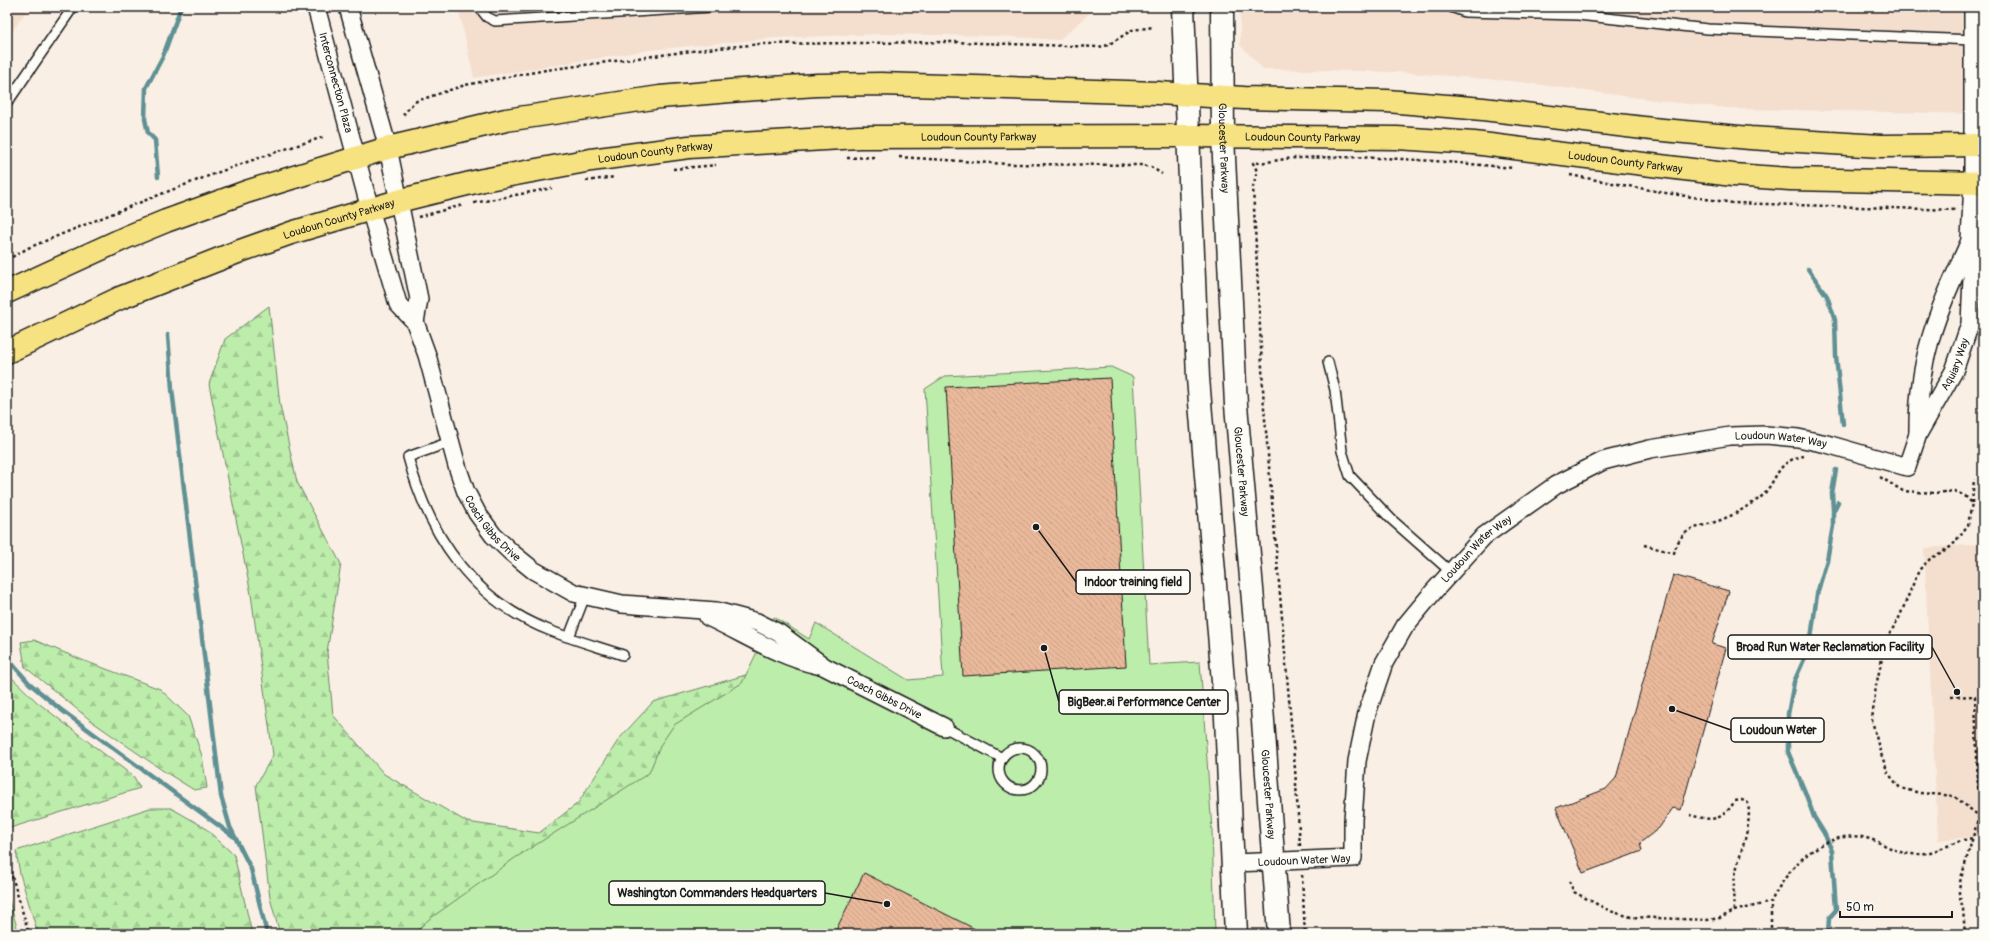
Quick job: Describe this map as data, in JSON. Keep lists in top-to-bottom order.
{
  "streets": {
    "main road": ["Loudoun County Parkway", "Gloucester Parkway"],
    "street": [
      "Interconnection Plaza",
      "Aquiary Way",
      "Loudoun Water Way",
      "Coach Gibbs Drive"
    ]
  },
  "crossings": [
    ["Interconnection Plaza", "Coach Gibbs Drive"],
    ["Loudoun County Parkway", "Gloucester Parkway"],
    ["Loudoun County Parkway", "Aquiary Way"],
    ["Loudoun County Parkway", "Coach Gibbs Drive"],
    ["Gloucester Parkway", "Loudoun Water Way"],
    ["Aquiary Way", "Loudoun Water Way"]
  ],
  "places": [
    "Indoor training field",
    "BigBear.ai Performance Center",
    "Broad Run Water Reclamation Facility",
    "Loudoun Water",
    "Washington Commanders Headquarters"
  ],
  "scale_bar": "50 m"
}
